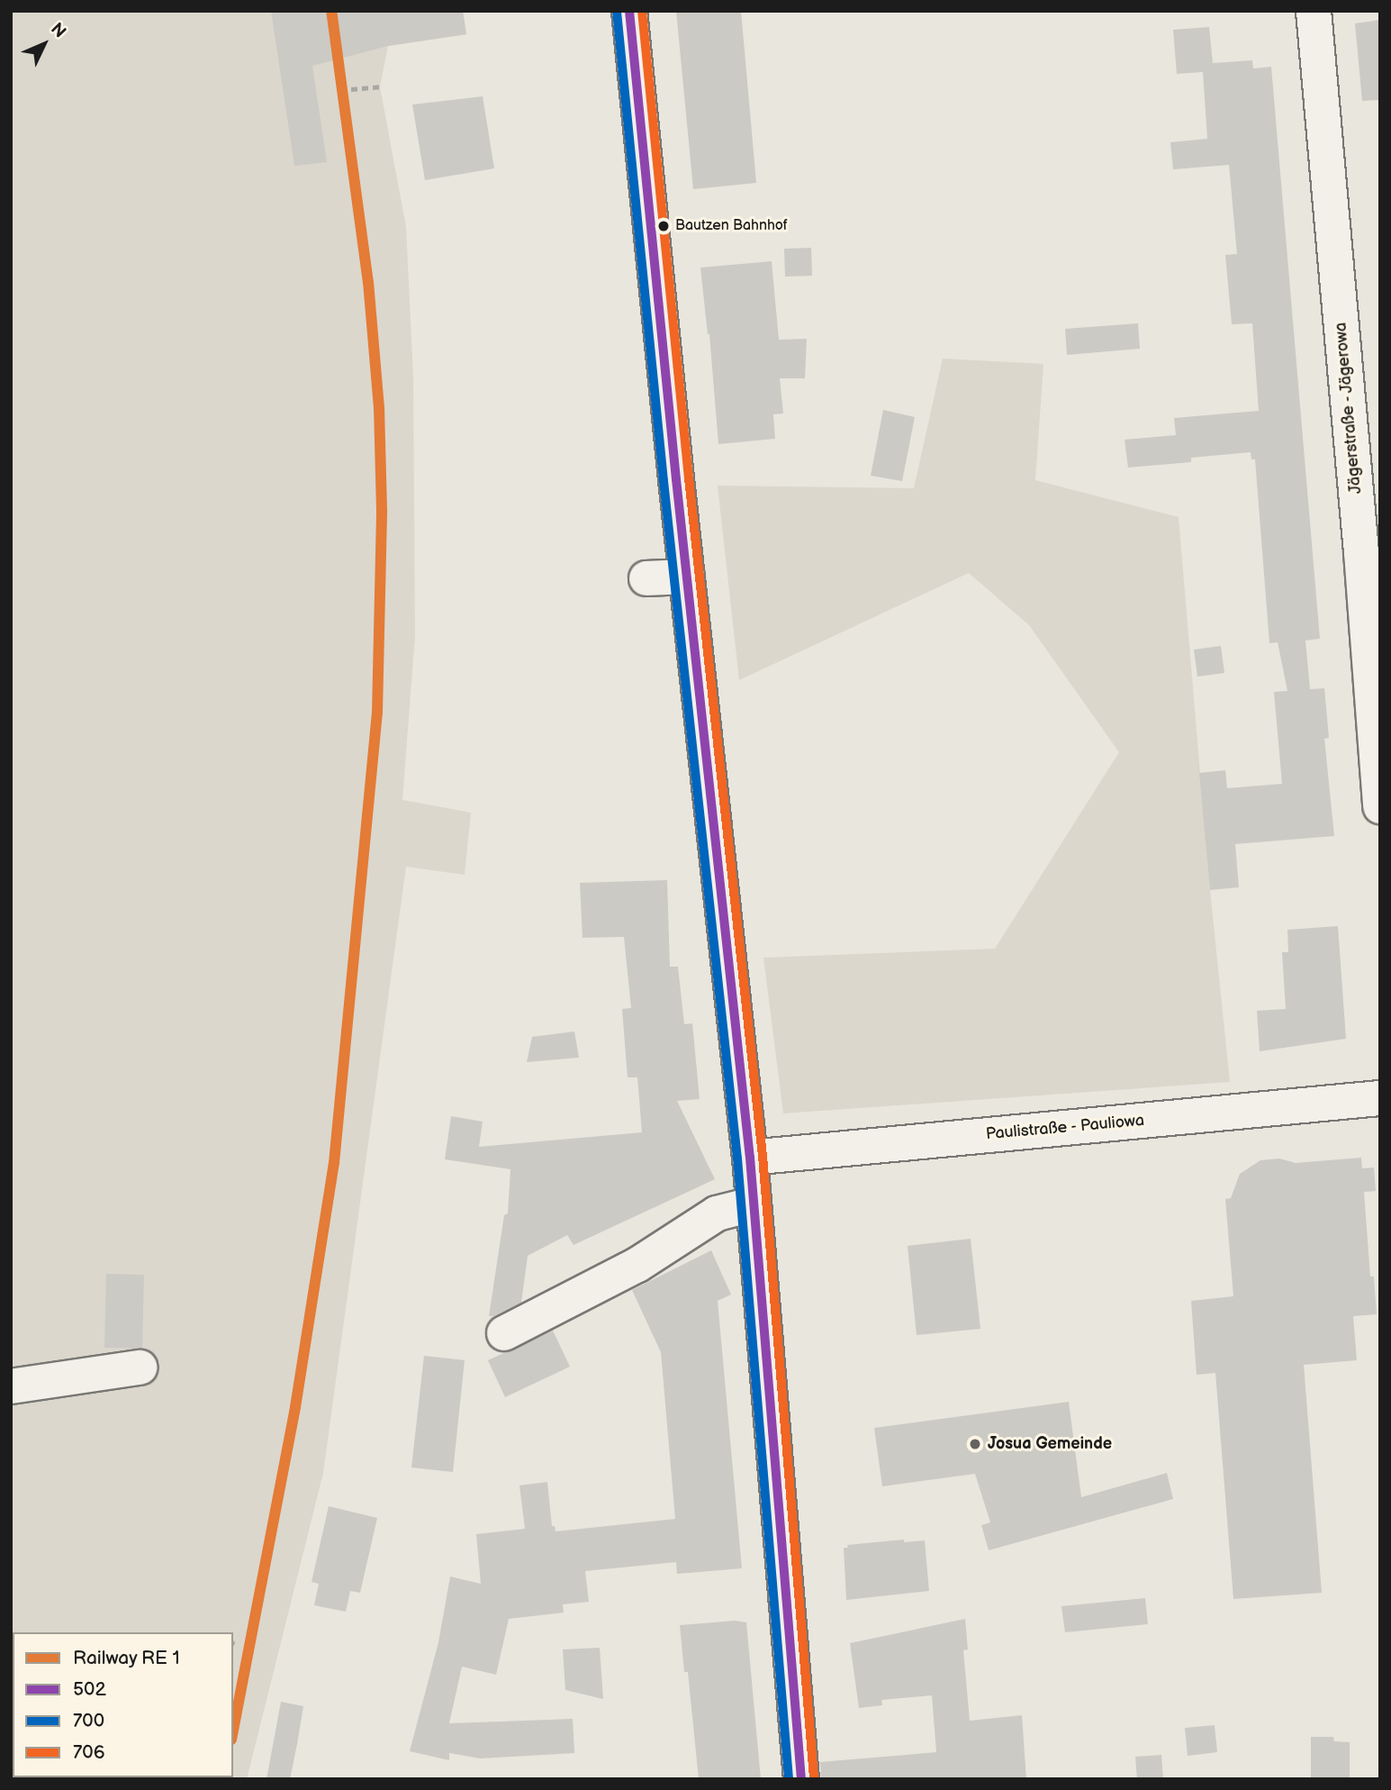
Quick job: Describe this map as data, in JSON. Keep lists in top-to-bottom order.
{
  "streets": {
    "street": ["Jägerstraße - Jägerowa", "Paulistraße - Pauliowa"]
  },
  "places": ["Bautzen Bahnhof", "Josua Gemeinde"],
  "lines": ["transit line 502", "transit line 706", "transit line 700"],
  "legend": [
    "Railway RE 1",
    "502",
    "700",
    "706"
  ],
  "north": "top right"
}
